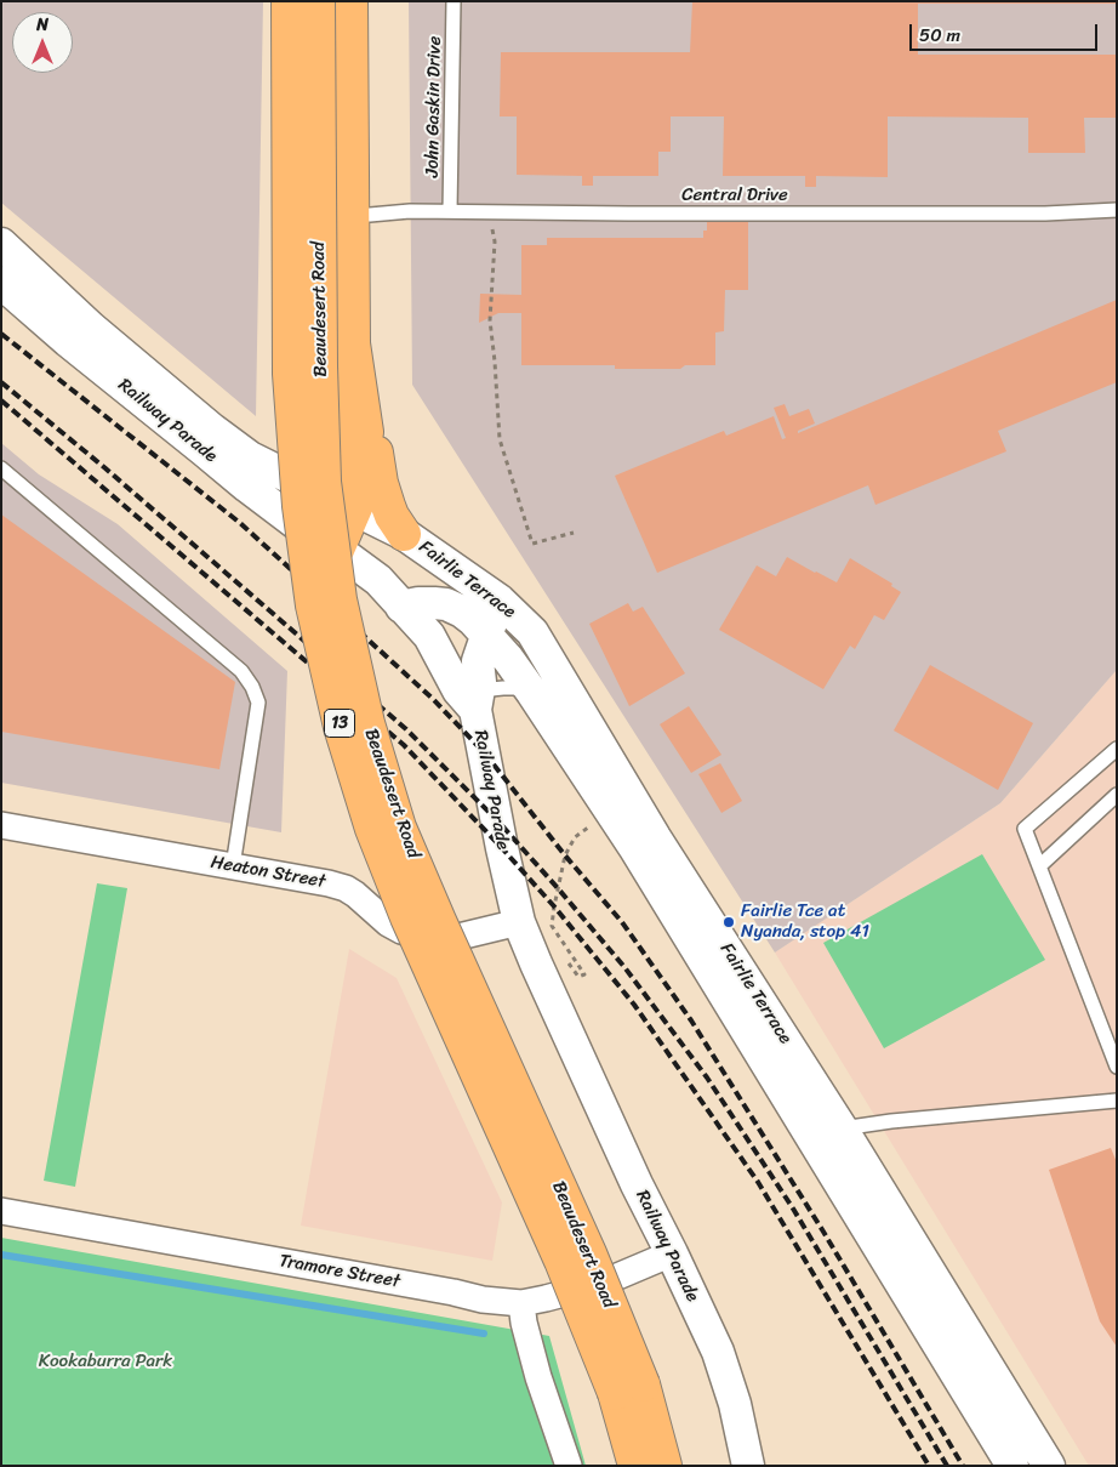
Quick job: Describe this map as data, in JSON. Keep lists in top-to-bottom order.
{
  "streets": {
    "highway": ["Beaudesert Road", "13"],
    "street": [
      "Railway Parade",
      "Fairlie Terrace",
      "Heaton Street",
      "Tramore Street"
    ],
    "lane": ["John Gaskin Drive", "Central Drive"]
  },
  "crossings": [
    ["John Gaskin Drive", "Central Drive"],
    ["Railway Parade", "Fairlie Terrace"],
    ["Railway Parade", "Heaton Street"],
    ["Railway Parade", "Tramore Street"]
  ],
  "parks": ["Kookaburra Park"],
  "places": ["Fairlie Tce at Nyanda, stop 41"],
  "scale_bar": "50 m",
  "north": "top"
}
